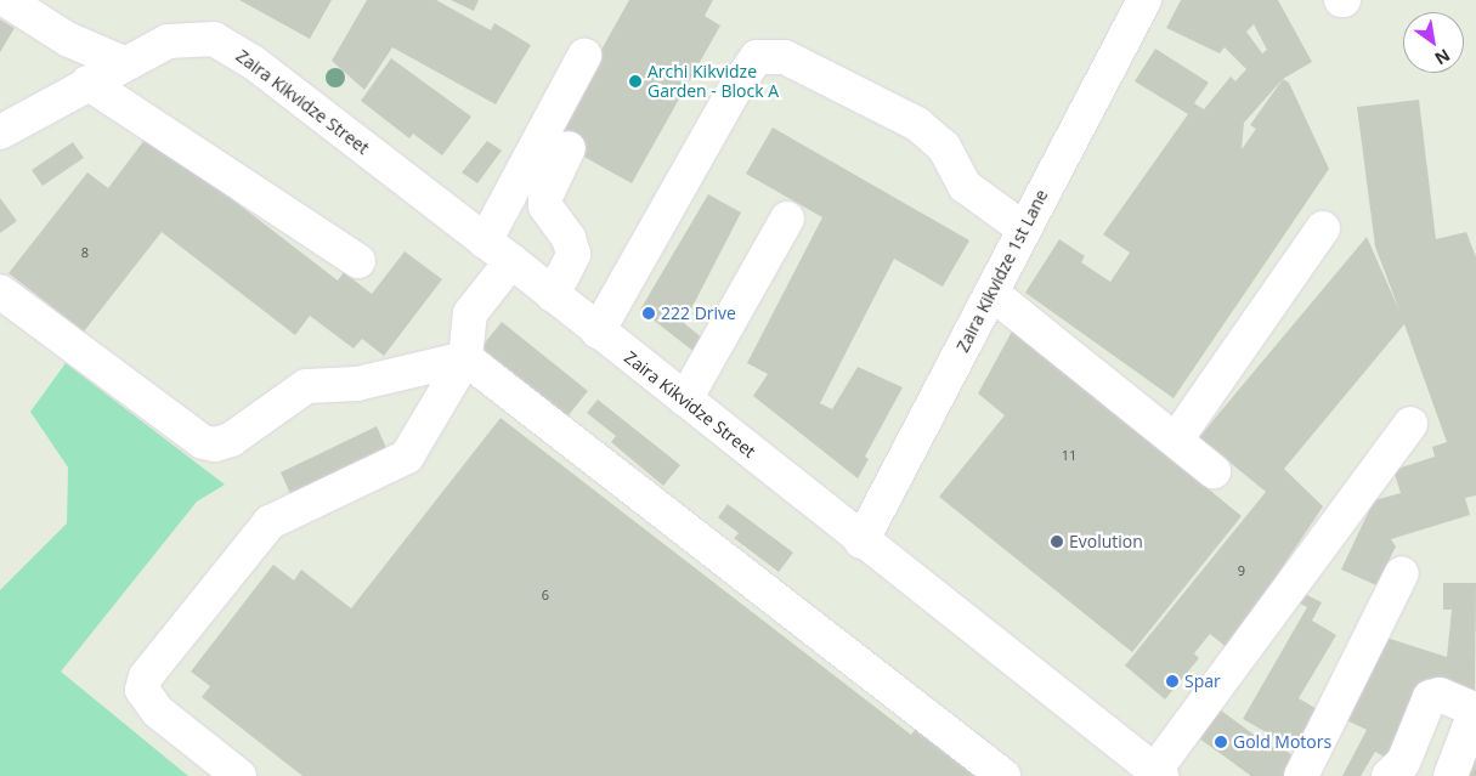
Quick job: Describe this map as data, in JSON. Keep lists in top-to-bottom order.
{
  "streets": {
    "street": ["Zaira Kikvidze Street", "Zaira Kikvidze 1st Lane"]
  },
  "crossings": [
    ["Zaira Kikvidze Street", "Zaira Kikvidze 1st Lane"]
  ],
  "places": [
    "Archi Kikvidze Garden - Block A",
    "222 Drive",
    "Evolution",
    "Spar",
    "Gold Motors"
  ],
  "house_numbers": [
    "8",
    "11",
    "9",
    "6"
  ],
  "north": "bottom right"
}
